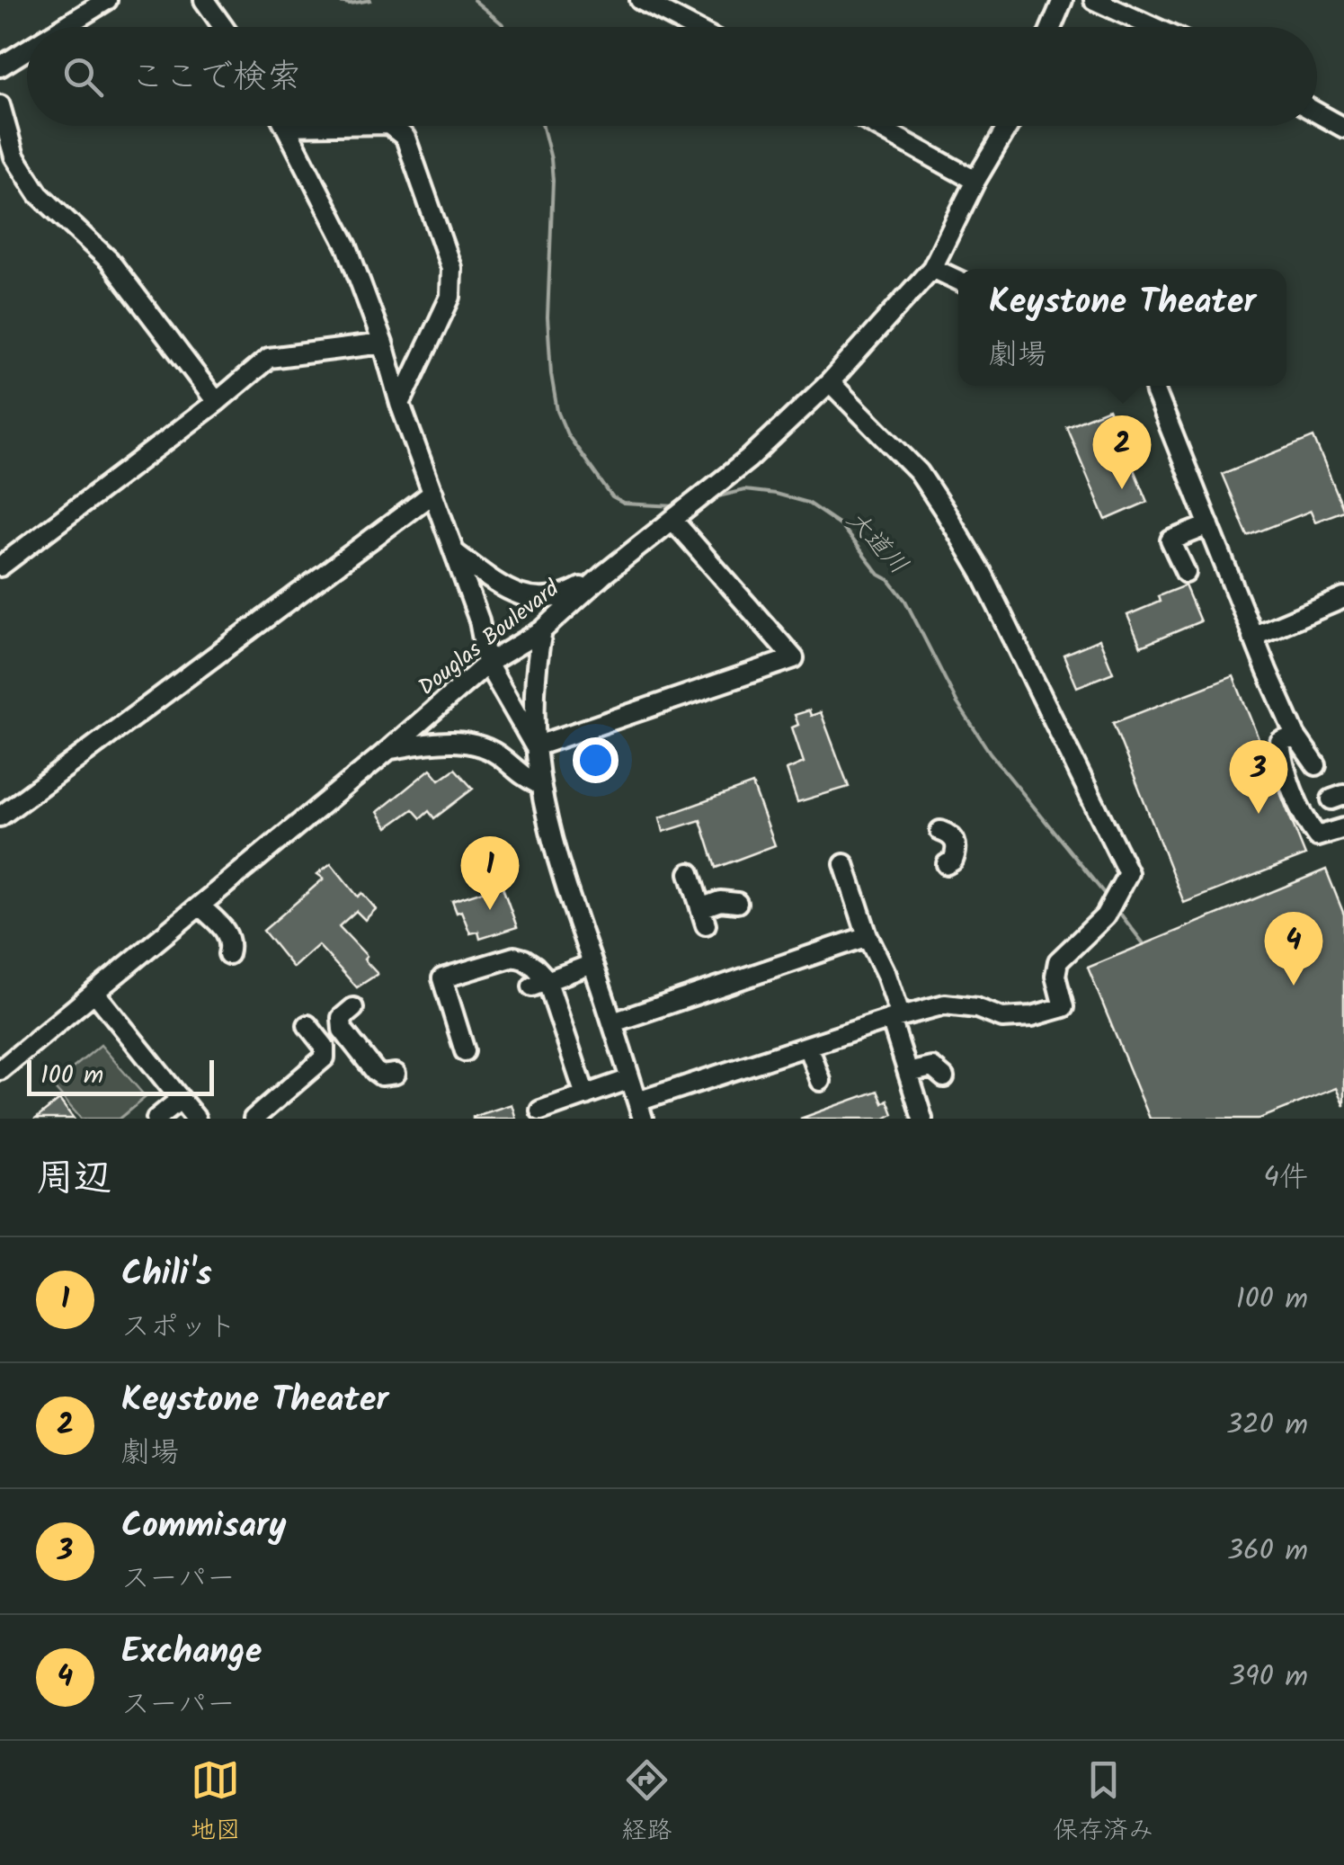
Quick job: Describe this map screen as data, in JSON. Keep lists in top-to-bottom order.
{
  "streets": {
    "street": ["Douglas Boulevard"]
  },
  "water": ["大道川"],
  "scale_bar": "100 m",
  "page": {
    "search": "ここで検索",
    "popup": ["Keystone Theater", "劇場"],
    "pins": [
      "2",
      "3",
      "1",
      "4"
    ],
    "scale": "100 m",
    "heading": ["周辺", "4件"],
    "list": [
      {
        "mark": "1",
        "name": "Chili's",
        "note": "スポット",
        "value": "100 m"
      },
      {
        "mark": "2",
        "name": "Keystone Theater",
        "note": "劇場",
        "value": "320 m"
      },
      {
        "mark": "3",
        "name": "Commisary",
        "note": "スーパー",
        "value": "360 m"
      },
      {
        "mark": "4",
        "name": "Exchange",
        "note": "スーパー",
        "value": "390 m"
      }
    ],
    "nav": ["地図", "経路", "保存済み"]
  }
}
